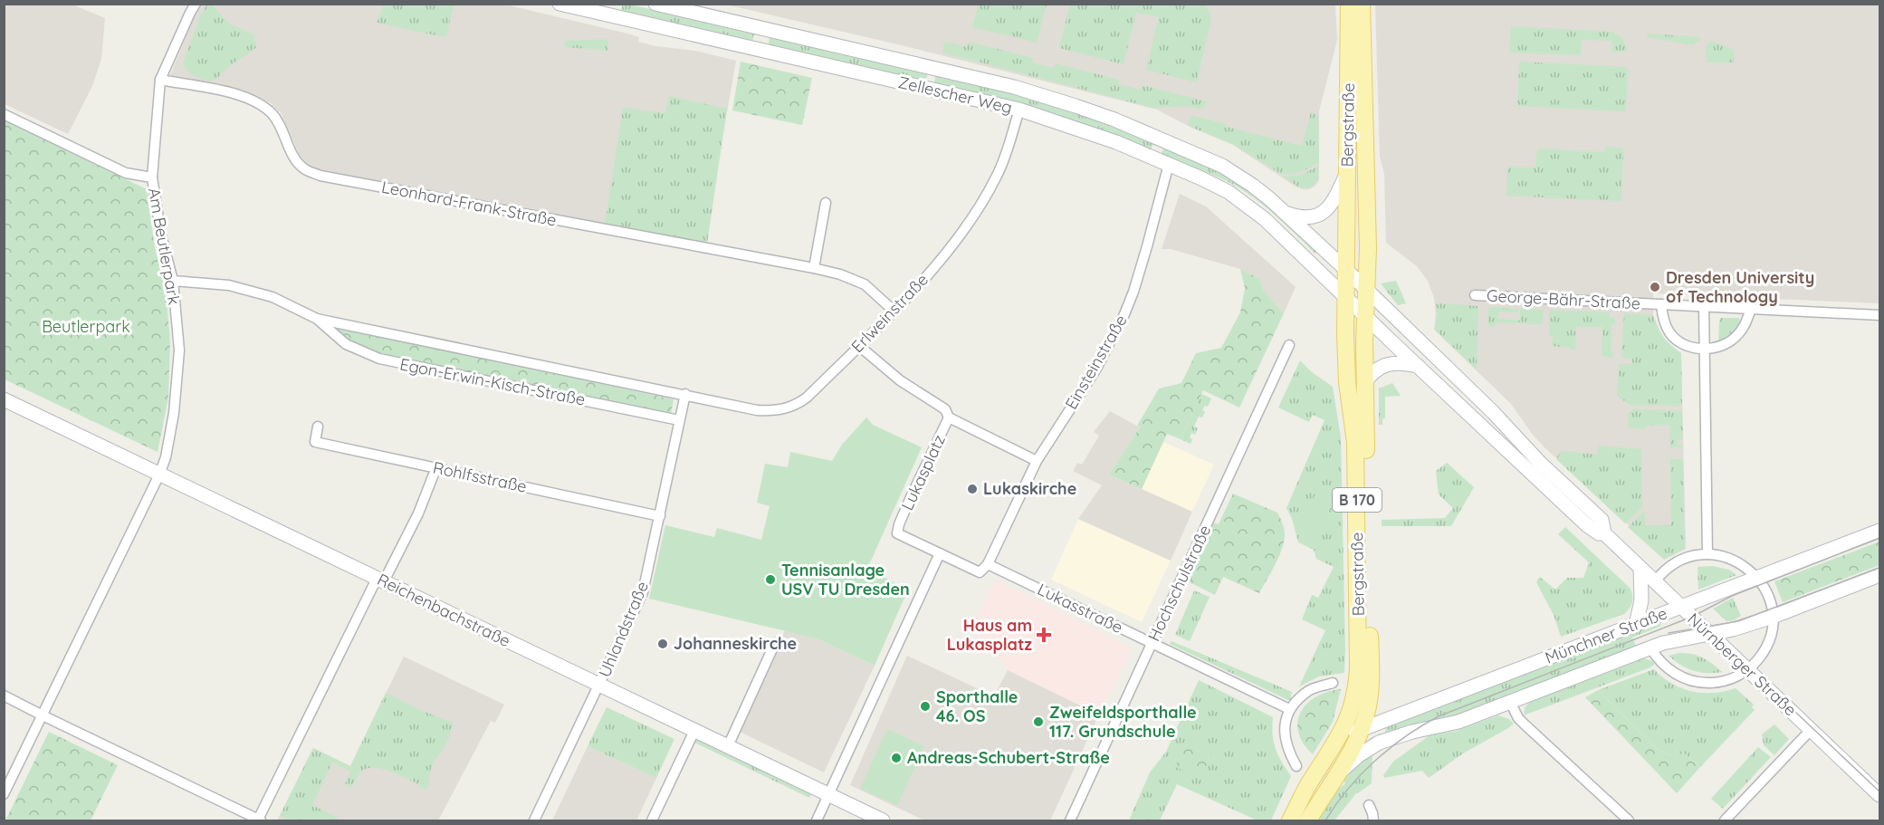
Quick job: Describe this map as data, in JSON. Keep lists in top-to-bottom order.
{
  "streets": {
    "main road": [
      "Zellescher Weg",
      "Bergstraße",
      "B 170",
      "Reichenbachstraße",
      "Münchner Straße",
      "Nürnberger Straße"
    ],
    "street": [
      "Leonhard-Frank-Straße",
      "Am Beutlerpark",
      "George-Bähr-Straße",
      "Erlweinstraße",
      "Einsteinstraße",
      "Egon-Erwin-Kisch-Straße",
      "Lukasplatz",
      "Rohlfsstraße",
      "Hochschulstraße",
      "Lukasstraße",
      "Uhlandstraße"
    ]
  },
  "crossings": [
    ["Zellescher Weg", "Bergstraße"],
    ["Zellescher Weg", "Erlweinstraße"],
    ["Zellescher Weg", "Einsteinstraße"],
    ["Zellescher Weg", "B 170"],
    ["Zellescher Weg", "Nürnberger Straße"],
    ["Bergstraße", "B 170"],
    ["Bergstraße", "Münchner Straße"],
    ["Bergstraße", "Nürnberger Straße"],
    ["Leonhard-Frank-Straße", "Erlweinstraße"],
    ["Am Beutlerpark", "Egon-Erwin-Kisch-Straße"],
    ["Am Beutlerpark", "Reichenbachstraße"],
    ["Erlweinstraße", "Egon-Erwin-Kisch-Straße"],
    ["Erlweinstraße", "Uhlandstraße"],
    ["Einsteinstraße", "Lukasplatz"],
    ["Egon-Erwin-Kisch-Straße", "Uhlandstraße"],
    ["Lukasplatz", "Lukasstraße"],
    ["Rohlfsstraße", "Uhlandstraße"],
    ["B 170", "Münchner Straße"],
    ["B 170", "Nürnberger Straße"],
    ["Hochschulstraße", "Lukasstraße"],
    ["Reichenbachstraße", "Uhlandstraße"],
    ["Münchner Straße", "Nürnberger Straße"]
  ],
  "parks": ["Beutlerpark"],
  "places": {
    "other": [
      "Dresden University of Technology",
      "Lukaskirche",
      "Tennisanlage USV TU Dresden",
      "Johanneskirche",
      "Sporthalle 46. OS",
      "Zweifeldsporthalle 117. Grundschule",
      "Andreas-Schubert-Straße"
    ],
    "health": ["Haus am Lukasplatz"]
  }
}
